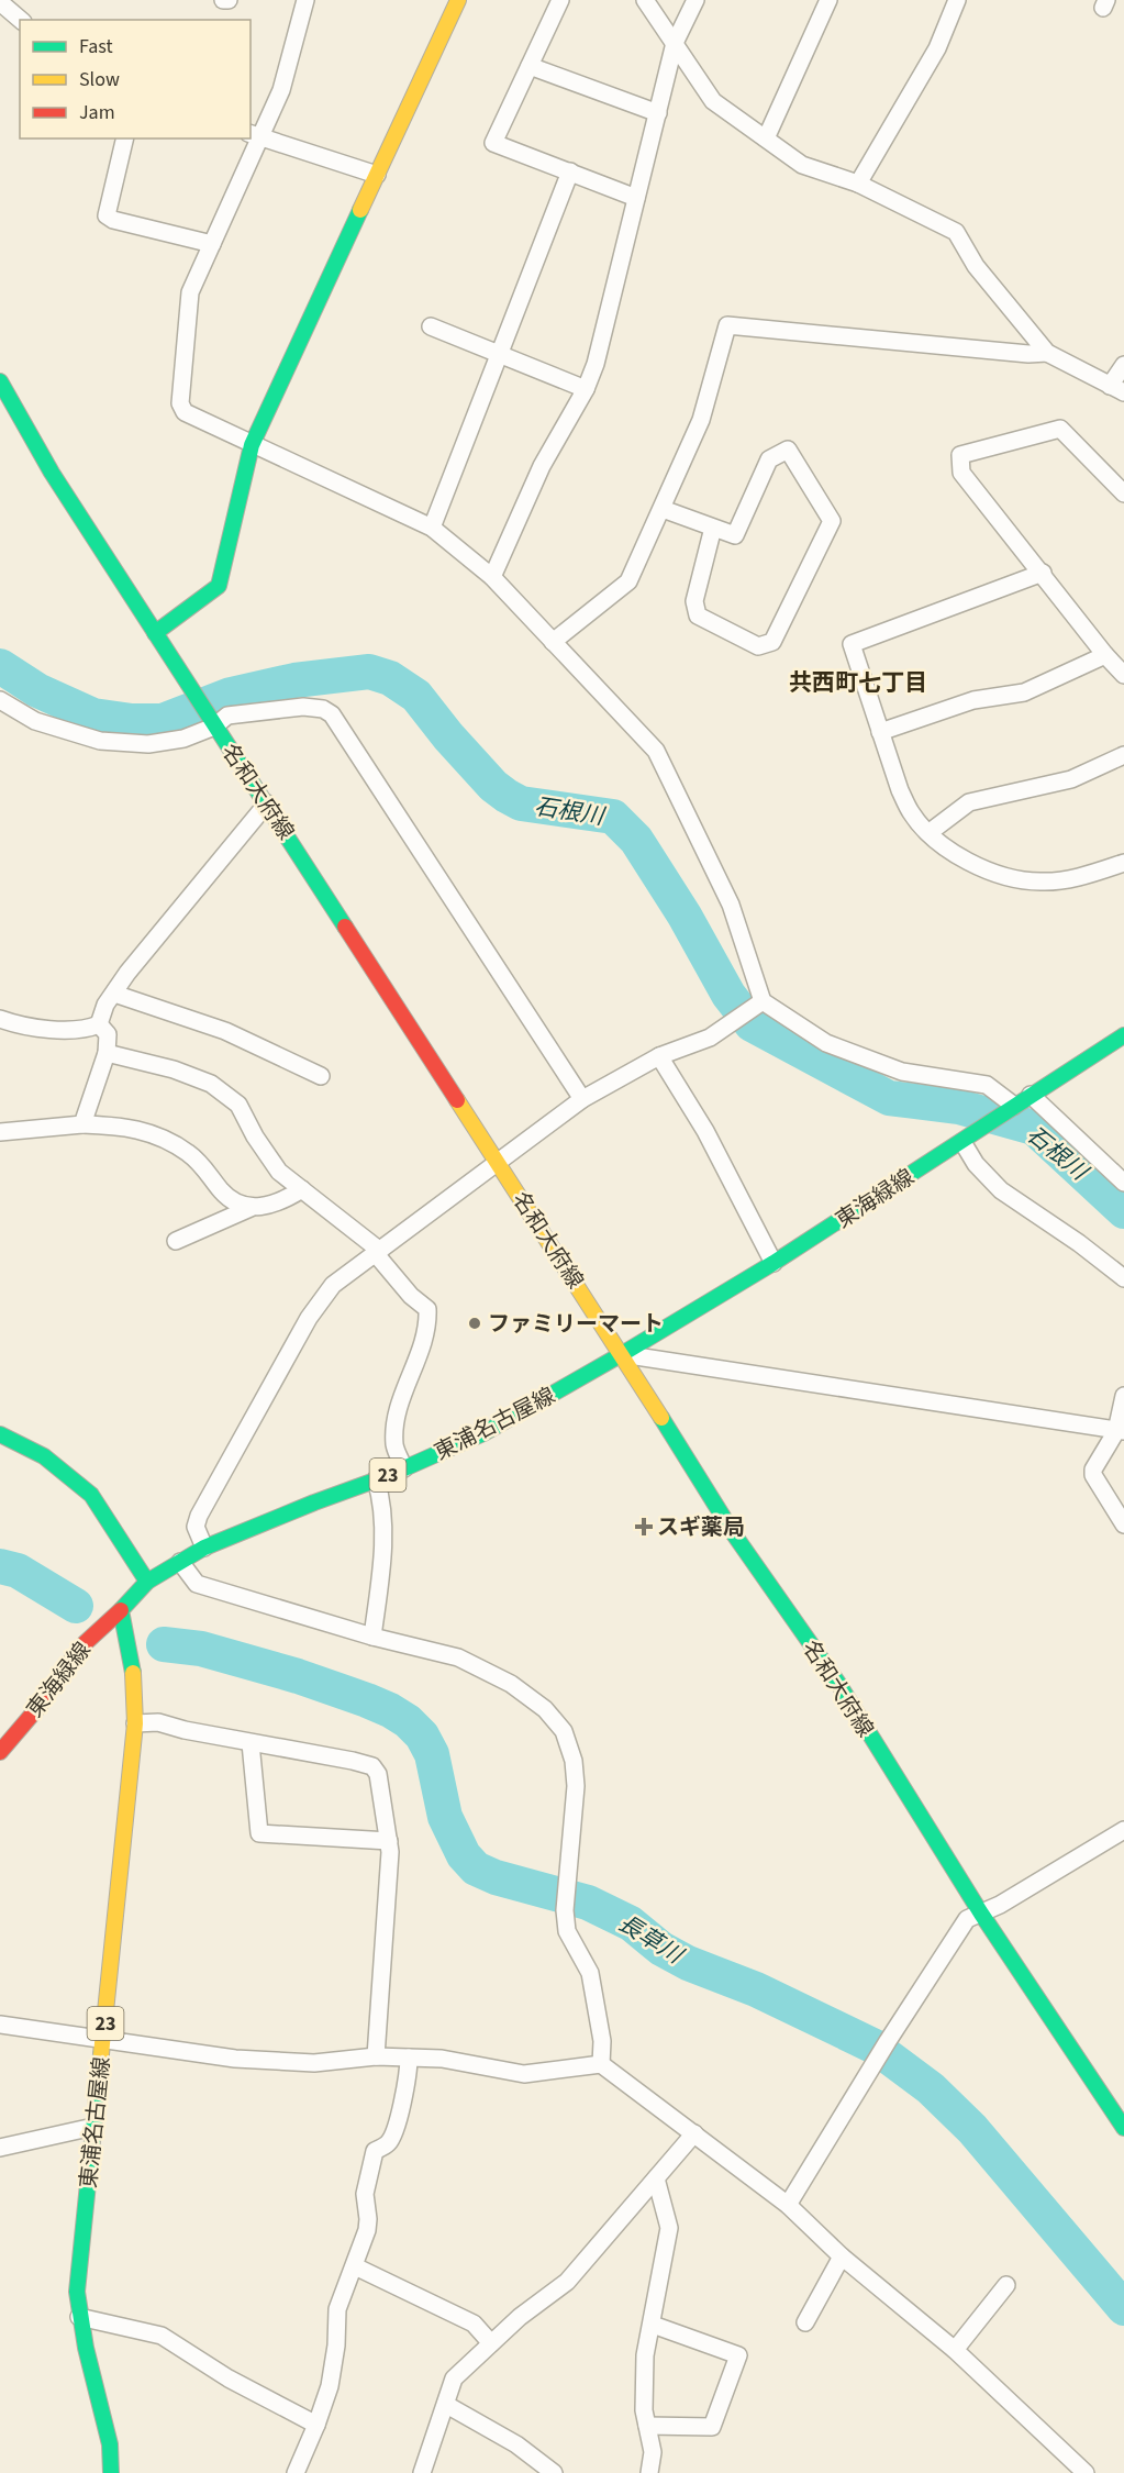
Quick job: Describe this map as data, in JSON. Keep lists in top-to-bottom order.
{
  "streets": {
    "main road": [
      "名和大府線",
      "東海緑線",
      "東浦名古屋線",
      "23"
    ]
  },
  "crossings": [
    ["名和大府線", "東海緑線"],
    ["名和大府線", "東浦名古屋線"],
    ["東海緑線", "東浦名古屋線"]
  ],
  "districts": ["共西町七丁目"],
  "water": ["石根川", "長草川"],
  "places": {
    "other": ["ファミリーマート"],
    "health": ["スギ薬局"]
  },
  "legend": ["Fast", "Slow", "Jam"]
}
